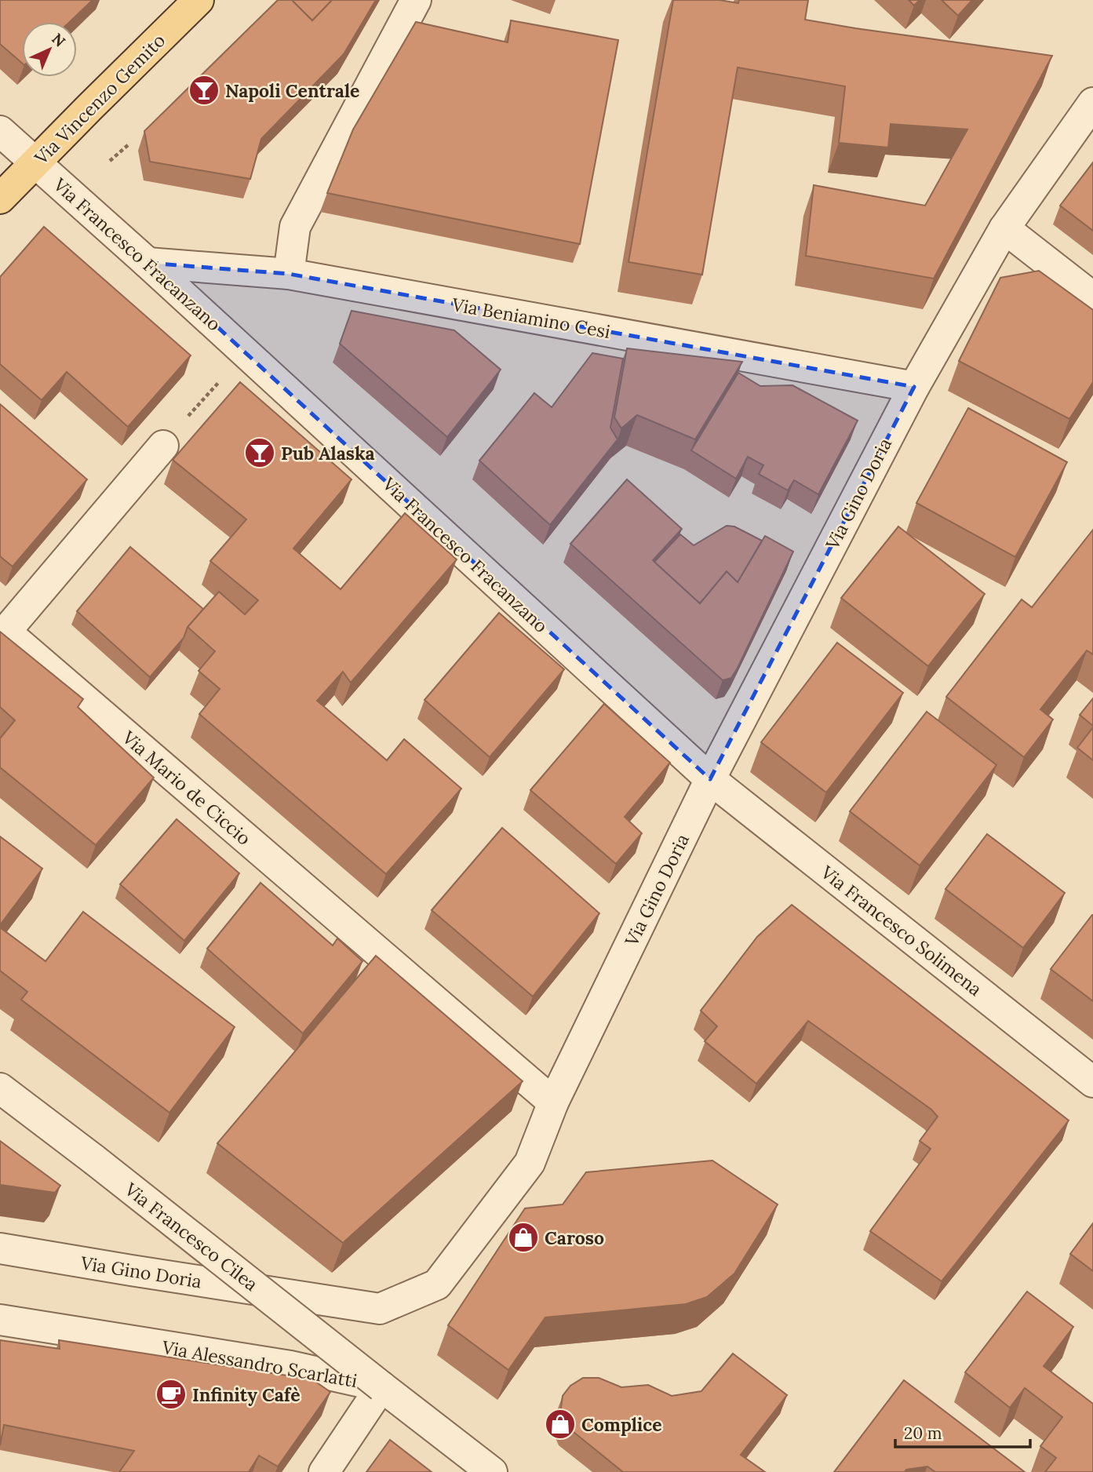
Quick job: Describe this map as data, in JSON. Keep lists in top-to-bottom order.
{
  "streets": {
    "main road": ["Via Vincenzo Gemito"],
    "street": [
      "Via Francesco Fracanzano",
      "Via Beniamino Cesi",
      "Via Gino Doria",
      "Via Mario de Ciccio",
      "Via Francesco Solimena",
      "Via Francesco Cilea",
      "Via Alessandro Scarlatti"
    ]
  },
  "crossings": [
    ["Via Vincenzo Gemito", "Via Francesco Fracanzano"],
    ["Via Francesco Fracanzano", "Via Beniamino Cesi"],
    ["Via Francesco Fracanzano", "Via Gino Doria"],
    ["Via Francesco Fracanzano", "Via Francesco Solimena"],
    ["Via Beniamino Cesi", "Via Gino Doria"],
    ["Via Gino Doria", "Via Mario de Ciccio"],
    ["Via Gino Doria", "Via Francesco Solimena"],
    ["Via Francesco Cilea", "Via Alessandro Scarlatti"]
  ],
  "places": {
    "bar": ["Napoli Centrale", "Pub Alaska"],
    "shop": ["Caroso", "Complice"],
    "cafe": ["Infinity Cafè"]
  },
  "scale_bar": "20 m",
  "north": "top right"
}
